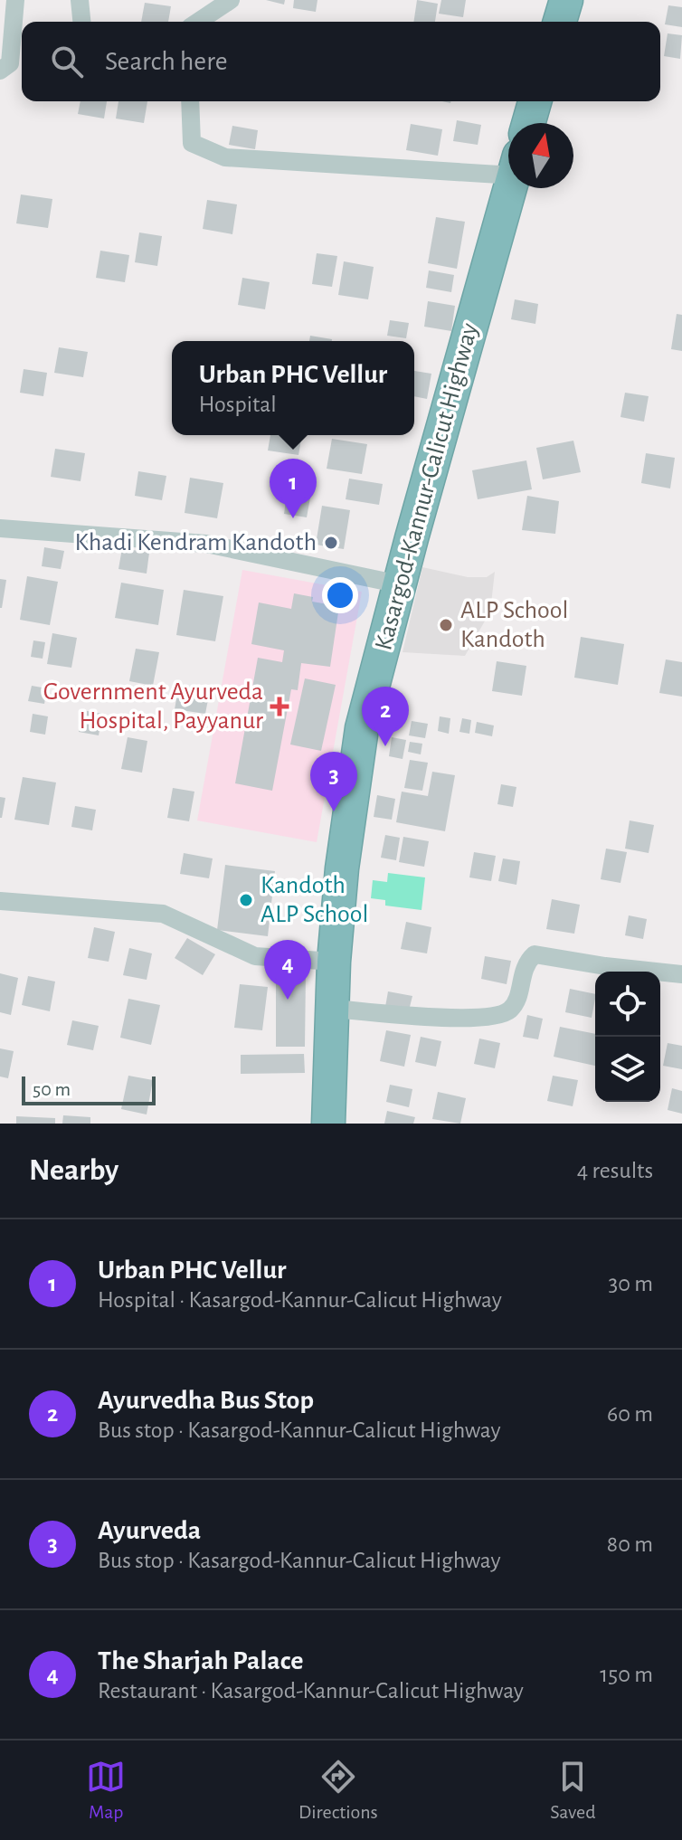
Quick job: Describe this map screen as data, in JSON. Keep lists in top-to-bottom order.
{
  "streets": {
    "highway": ["Kasargod-Kannur-Calicut Highway"]
  },
  "places": {
    "other": ["Khadi Kendram Kandoth", "ALP School Kandoth", "Kandoth ALP School"],
    "health": ["Government Ayurveda Hospital, Payyanur"]
  },
  "scale_bar": "50 m",
  "north": "top",
  "page": {
    "search": "Search here",
    "popup": ["Urban PHC Vellur", "Hospital"],
    "pins": [
      "1",
      "2",
      "3",
      "4"
    ],
    "scale": "50 m",
    "heading": ["Nearby", "4 results"],
    "list": [
      {
        "mark": "1",
        "name": "Urban PHC Vellur",
        "note": "Hospital · Kasargod-Kannur-Calicut Highway",
        "value": "30 m"
      },
      {
        "mark": "2",
        "name": "Ayurvedha Bus Stop",
        "note": "Bus stop · Kasargod-Kannur-Calicut Highway",
        "value": "60 m"
      },
      {
        "mark": "3",
        "name": "Ayurveda",
        "note": "Bus stop · Kasargod-Kannur-Calicut Highway",
        "value": "80 m"
      },
      {
        "mark": "4",
        "name": "The Sharjah Palace",
        "note": "Restaurant · Kasargod-Kannur-Calicut Highway",
        "value": "150 m"
      }
    ],
    "nav": ["Map", "Directions", "Saved"]
  }
}
